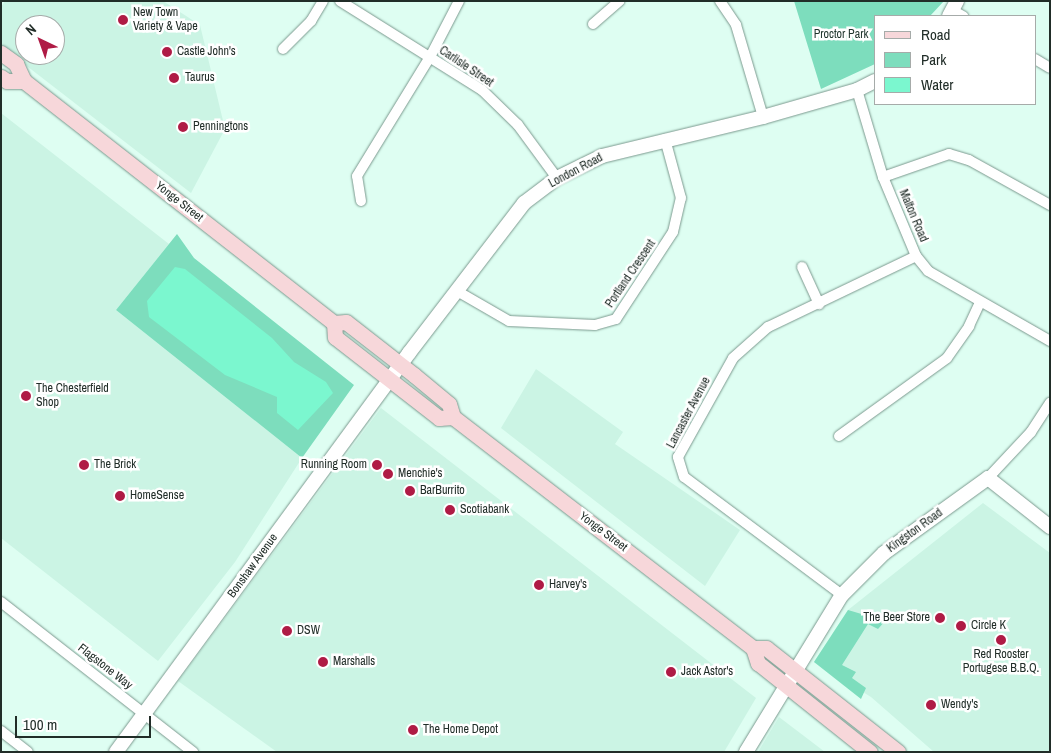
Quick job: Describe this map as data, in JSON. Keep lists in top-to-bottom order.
{
  "streets": {
    "main road": ["Yonge Street"],
    "street": [
      "Carlisle Street",
      "London Road",
      "Malton Road",
      "Portland Crescent",
      "Lancaster Avenue",
      "Kingston Road",
      "Bonshaw Avenue",
      "Flagstone Way"
    ]
  },
  "crossings": [
    ["Carlisle Street", "London Road"],
    ["London Road", "Yonge Street"],
    ["London Road", "Malton Road"],
    ["London Road", "Portland Crescent"],
    ["London Road", "Bonshaw Avenue"],
    ["Yonge Street", "Kingston Road"],
    ["Yonge Street", "Bonshaw Avenue"],
    ["Malton Road", "Lancaster Avenue"],
    ["Lancaster Avenue", "Kingston Road"],
    ["Bonshaw Avenue", "Flagstone Way"]
  ],
  "parks": ["Proctor Park"],
  "places": [
    "New Town Variety & Vape",
    "Castle John's",
    "Taurus",
    "Penningtons",
    "The Chesterfield Shop",
    "The Brick",
    "Running Room",
    "Menchie's",
    "BarBurrito",
    "HomeSense",
    "Scotiabank",
    "Harvey's",
    "The Beer Store",
    "Circle K",
    "DSW",
    "Red Rooster Portugese B.B.Q.",
    "Marshalls",
    "Jack Astor's",
    "Wendy's",
    "The Home Depot"
  ],
  "legend": ["Road", "Park", "Water"],
  "scale_bar": "100 m",
  "north": "top left"
}
